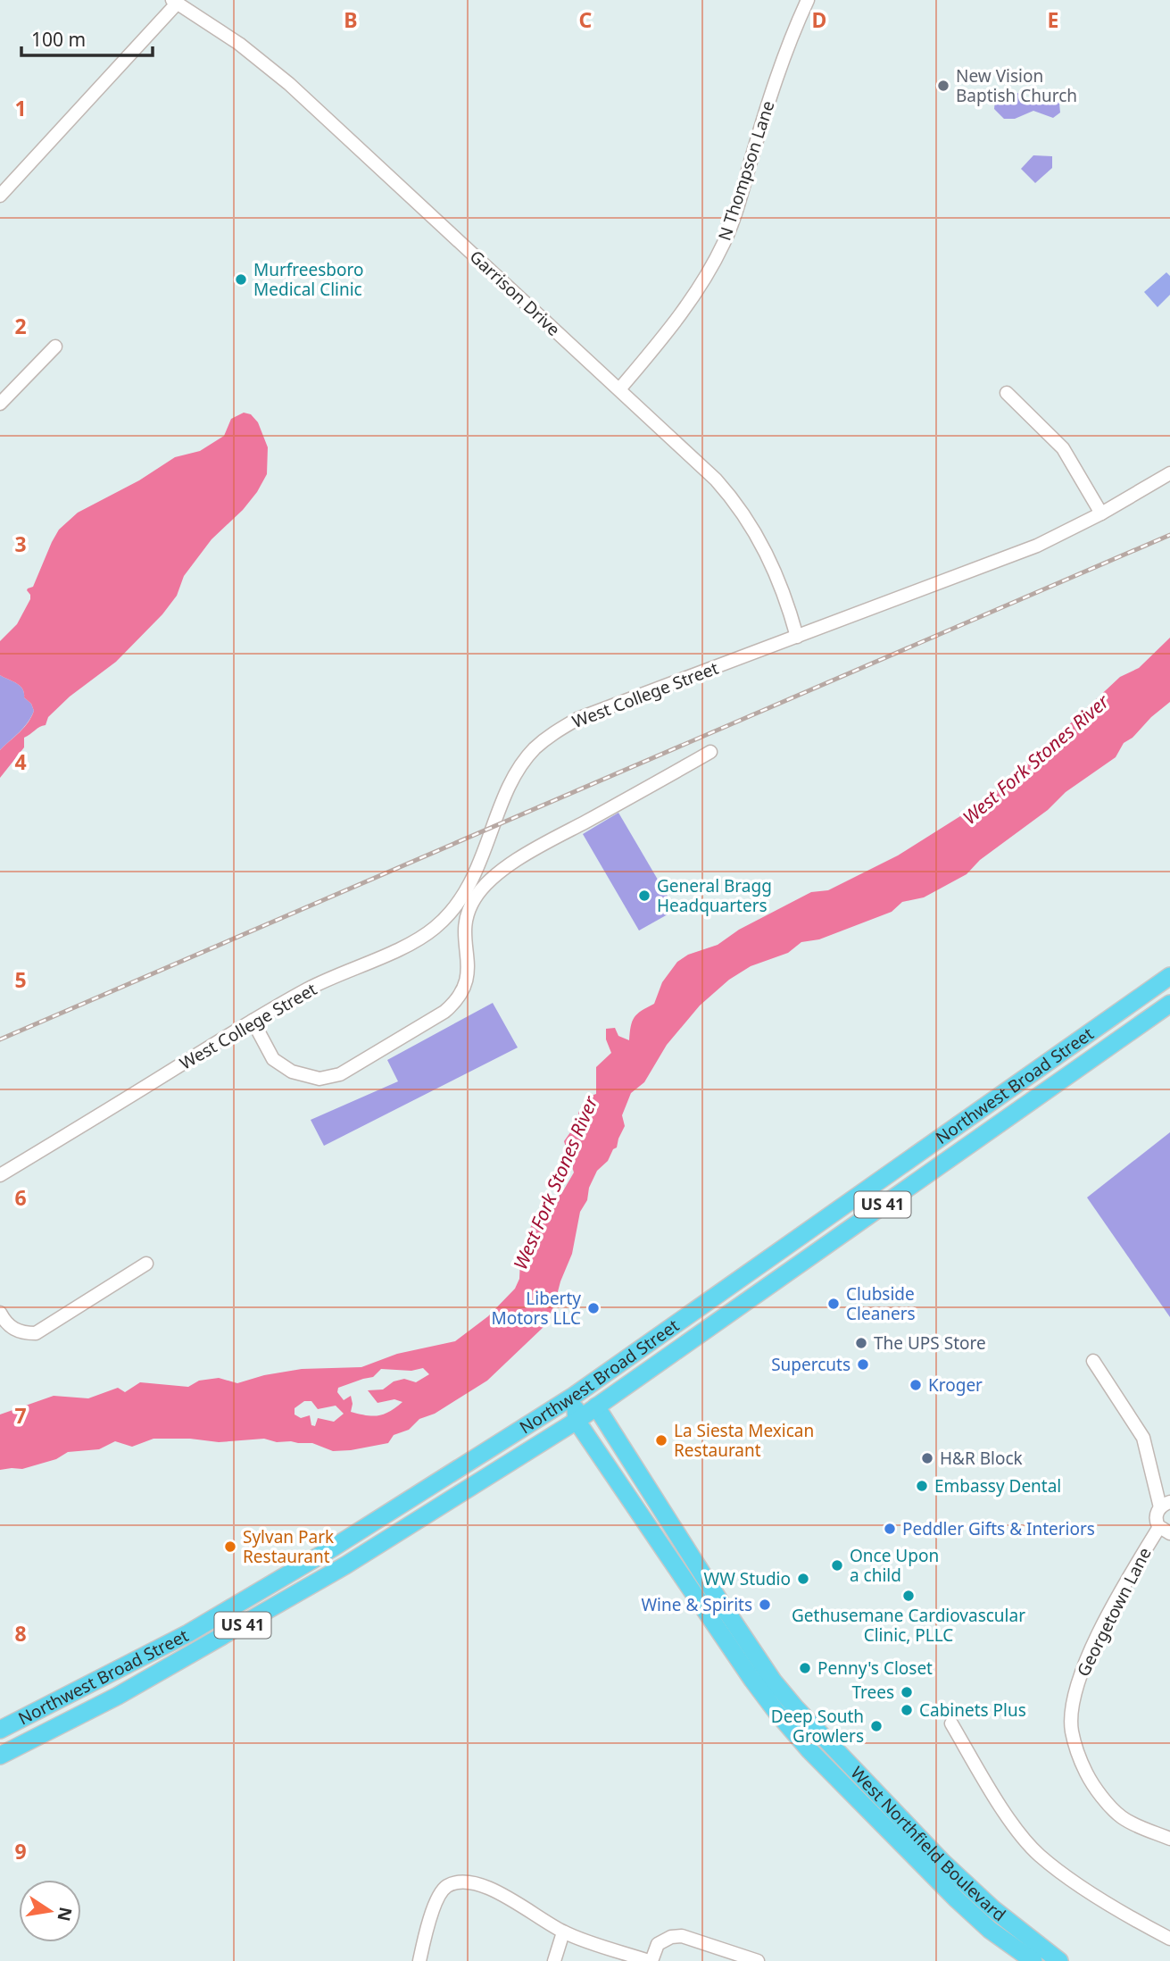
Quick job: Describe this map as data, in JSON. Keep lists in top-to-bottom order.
{
  "streets": {
    "main road": ["Northwest Broad Street", "US 41", "West Northfield Boulevard"],
    "street": [
      "N Thompson Lane",
      "Garrison Drive",
      "West College Street",
      "Georgetown Lane"
    ]
  },
  "crossings": [
    ["N Thompson Lane", "Garrison Drive"],
    ["Garrison Drive", "West College Street"],
    ["Northwest Broad Street", "West Northfield Boulevard"]
  ],
  "water": ["West Fork Stones River"],
  "places": [
    "New Vision Baptish Church",
    "Murfreesboro Medical Clinic",
    "General Bragg Headquarters",
    "Clubside Cleaners",
    "Liberty Motors LLC",
    "The UPS Store",
    "Supercuts",
    "Kroger",
    "La Siesta Mexican Restaurant",
    "H&R Block",
    "Embassy Dental",
    "Peddler Gifts & Interiors",
    "Sylvan Park Restaurant",
    "Once Upon a child",
    "WW Studio",
    "Gethusemane Cardiovascular Clinic, PLLC",
    "Wine & Spirits",
    "Penny's Closet",
    "Trees",
    "Cabinets Plus",
    "Deep South Growlers"
  ],
  "scale_bar": "100 m",
  "north": "right",
  "grid": {
    "columns": [
      "B",
      "C",
      "D",
      "E"
    ],
    "rows": [
      "1",
      "2",
      "3",
      "4",
      "5",
      "6",
      "7",
      "8",
      "9"
    ]
  }
}
